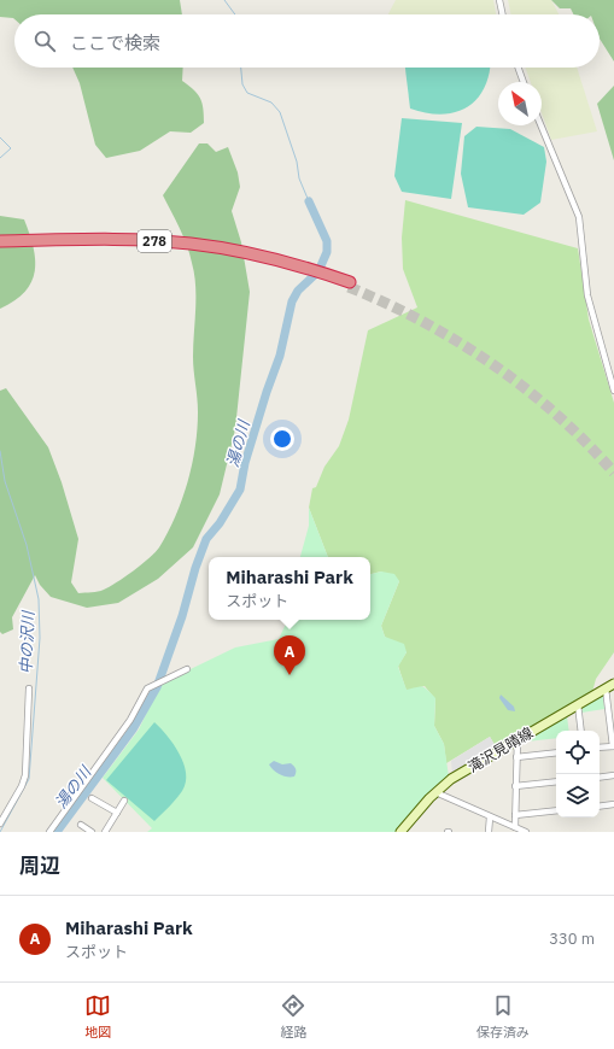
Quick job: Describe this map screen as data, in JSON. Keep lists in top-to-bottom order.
{
  "streets": {
    "highway": ["278"],
    "street": ["滝沢見晴線"]
  },
  "water": ["湯の川", "中の沢川"],
  "north": "top left",
  "page": {
    "search": "ここで検索",
    "popup": ["Miharashi Park", "スポット"],
    "pins": "A",
    "heading": "周辺",
    "list": [
      {
        "mark": "A",
        "name": "Miharashi Park",
        "note": "スポット",
        "value": "330 m"
      }
    ],
    "nav": ["地図", "経路", "保存済み"]
  }
}
